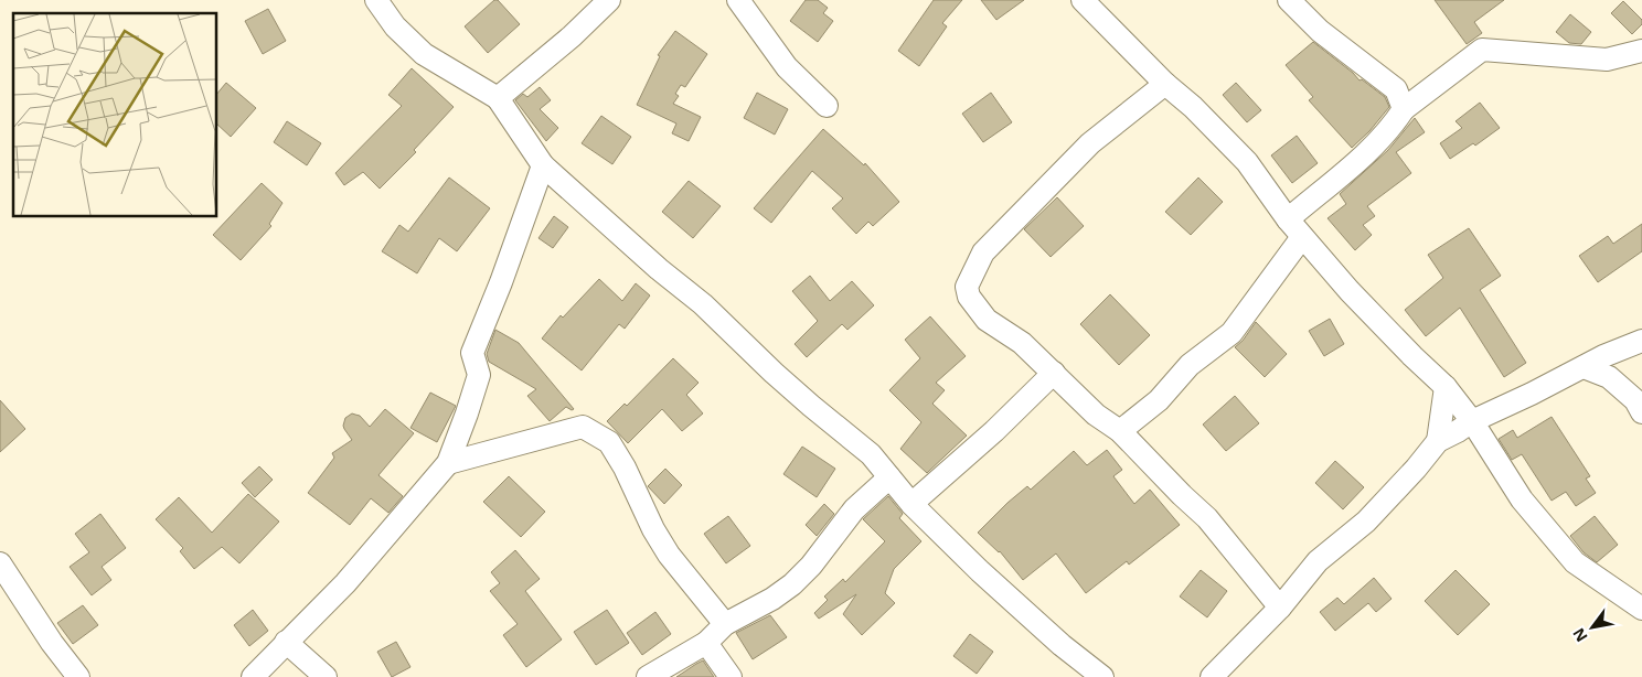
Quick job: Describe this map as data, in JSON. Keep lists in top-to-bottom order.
{
  "north": "bottom left"
}
